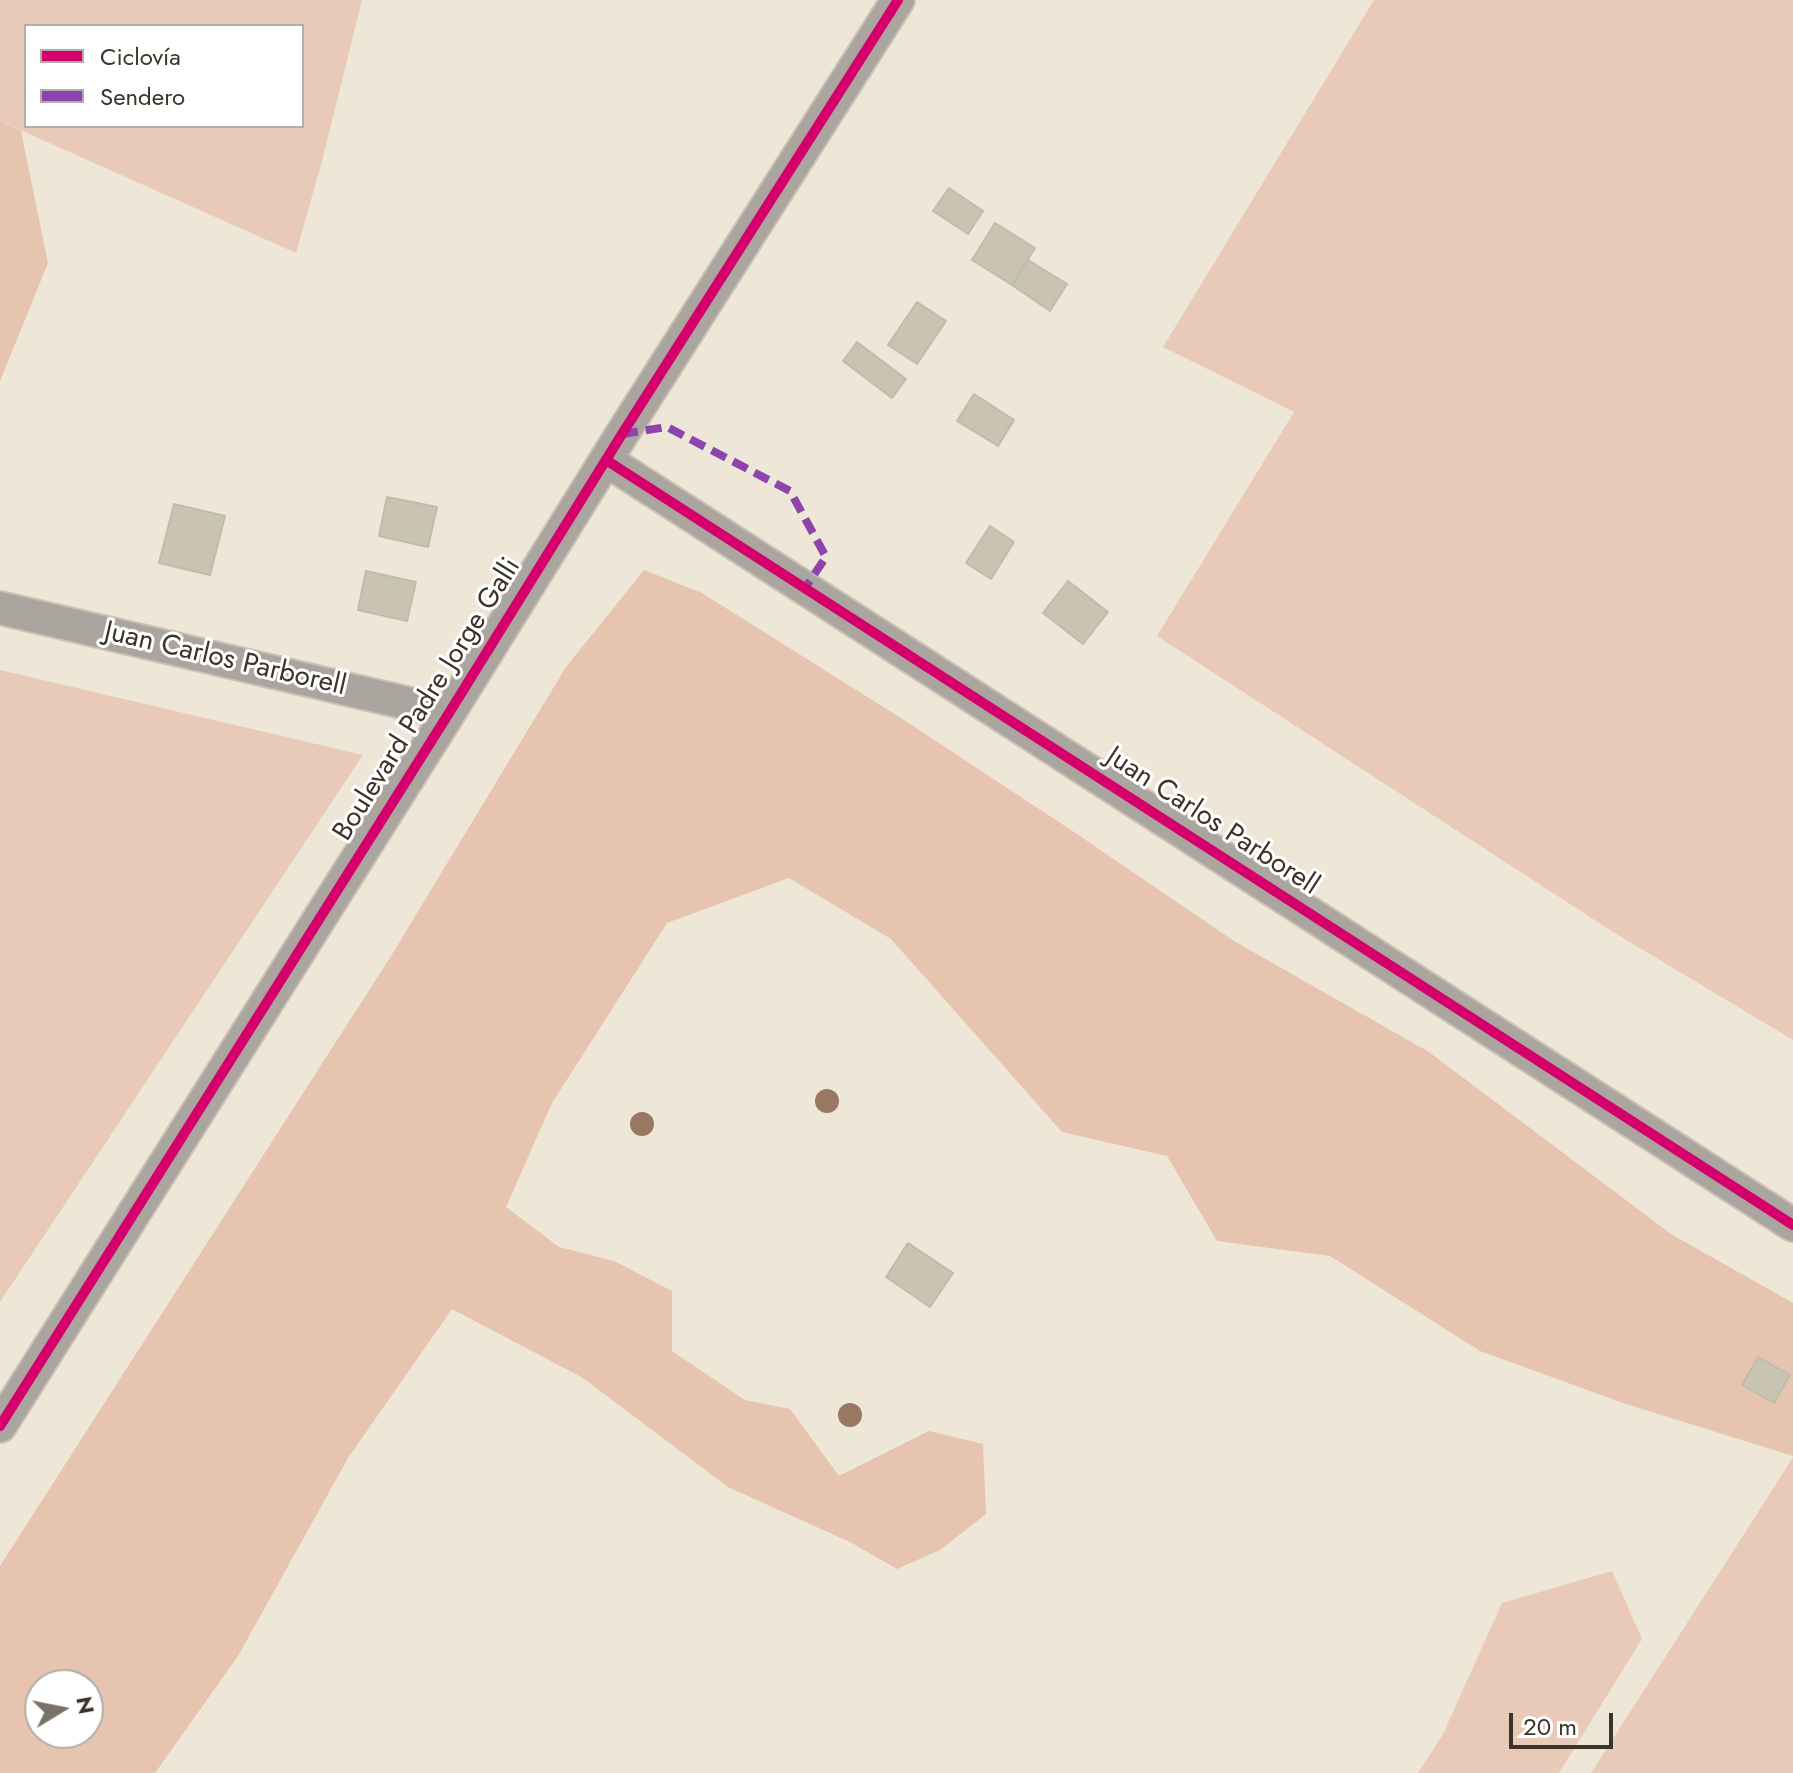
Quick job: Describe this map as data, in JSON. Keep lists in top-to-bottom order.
{
  "streets": {
    "street": ["Juan Carlos Parborell", "Boulevard Padre Jorge Galli"]
  },
  "crossings": [
    ["Juan Carlos Parborell", "Boulevard Padre Jorge Galli"]
  ],
  "legend": ["Ciclovía", "Sendero"],
  "scale_bar": "20 m",
  "north": "right"
}
